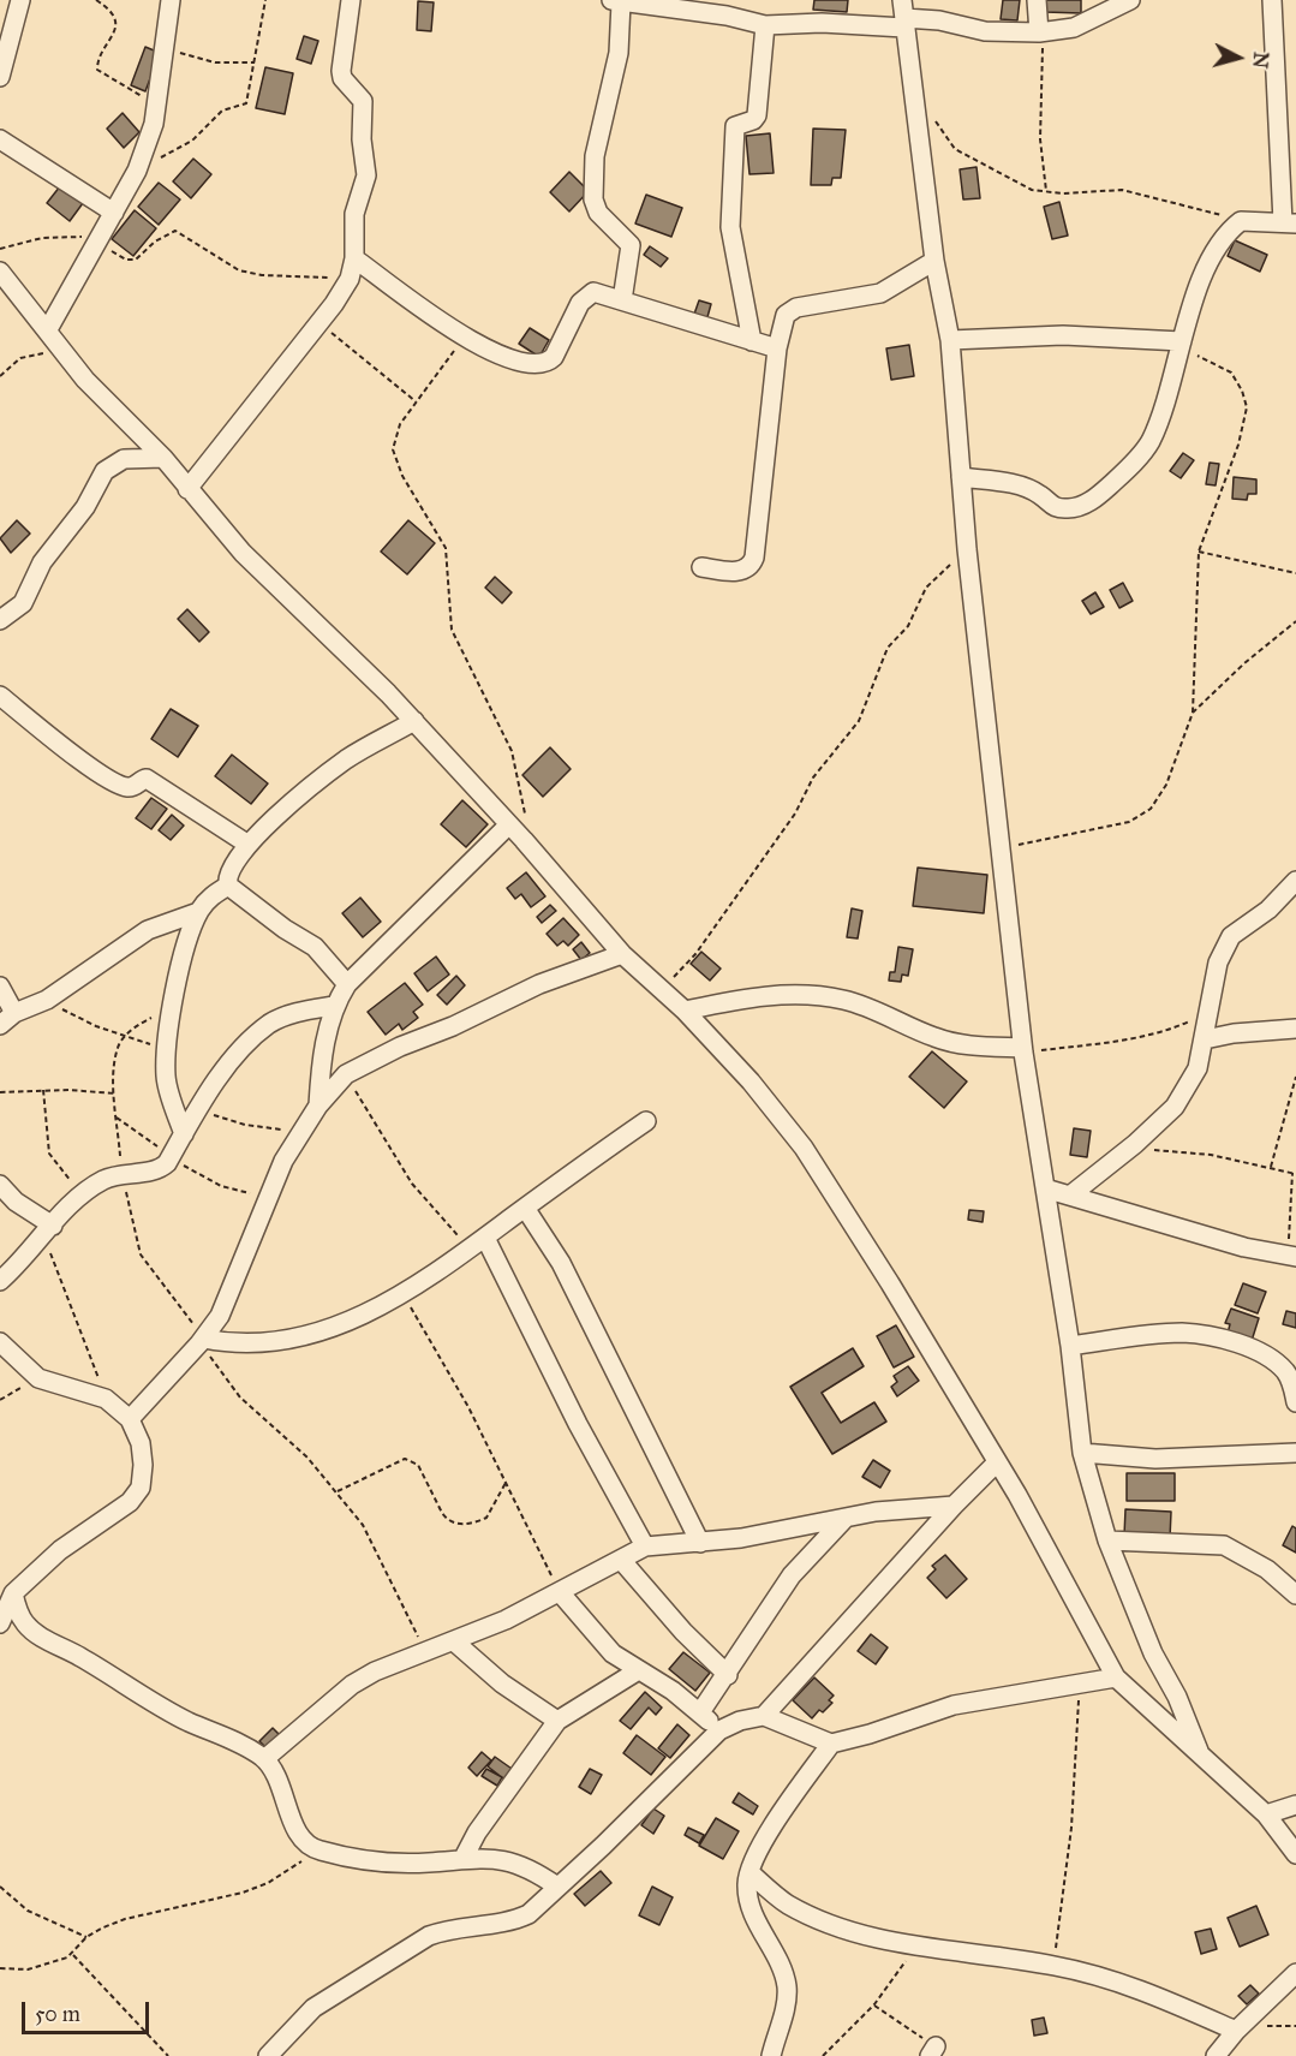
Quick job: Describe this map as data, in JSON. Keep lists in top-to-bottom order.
{
  "scale_bar": "50 m",
  "north": "right"
}
